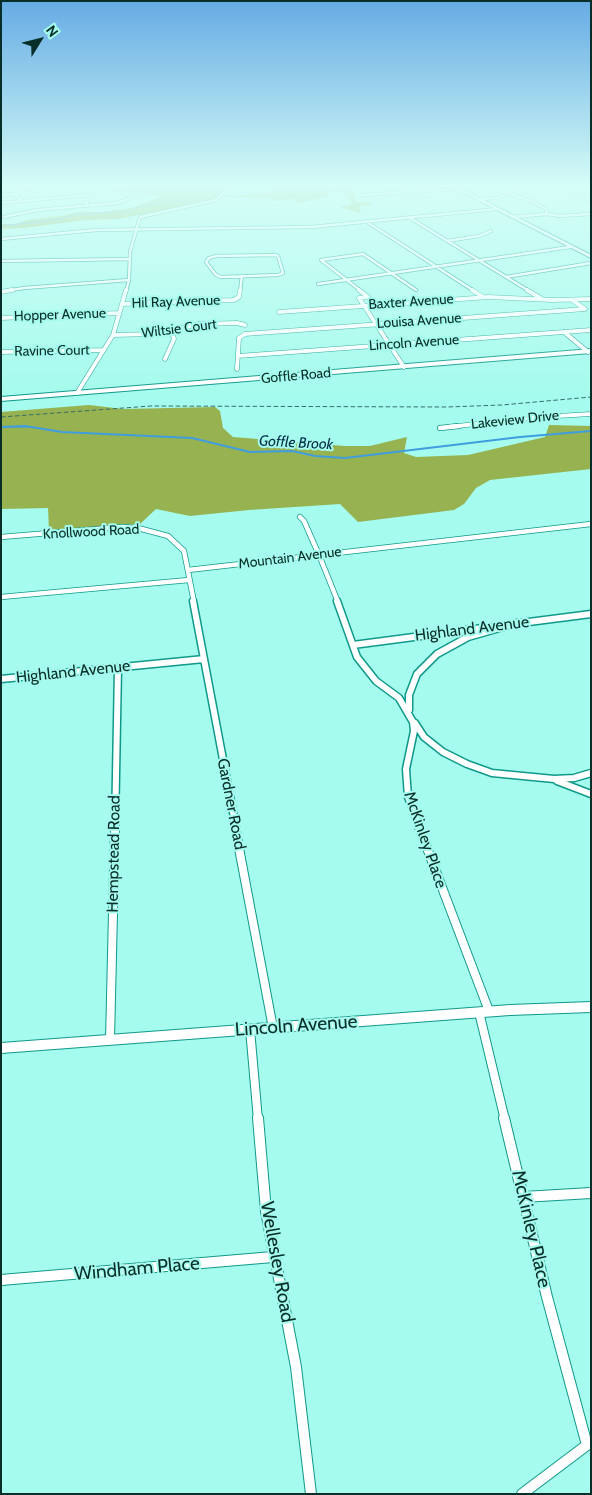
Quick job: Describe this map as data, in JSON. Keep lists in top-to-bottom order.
{
  "streets": {
    "main road": ["Lincoln Avenue", "Goffle Road"],
    "street": [
      "Hil Ray Avenue",
      "Baxter Avenue",
      "Hopper Avenue",
      "Louisa Avenue",
      "Wiltsie Court",
      "Ravine Court",
      "Lakeview Drive",
      "Knollwood Road",
      "Mountain Avenue",
      "Highland Avenue",
      "Gardner Road",
      "McKinley Place",
      "Hempstead Road",
      "Wellesley Road",
      "Windham Place"
    ]
  },
  "crossings": [
    ["Baxter Avenue", "Louisa Avenue"],
    ["Louisa Avenue", "Lincoln Avenue"],
    ["Lincoln Avenue", "Gardner Road"],
    ["Lincoln Avenue", "McKinley Place"],
    ["Lincoln Avenue", "Hempstead Road"],
    ["Lincoln Avenue", "Wellesley Road"],
    ["Knollwood Road", "Mountain Avenue"],
    ["Highland Avenue", "Gardner Road"],
    ["Highland Avenue", "McKinley Place"],
    ["Highland Avenue", "Hempstead Road"],
    ["Wellesley Road", "Windham Place"]
  ],
  "water": ["Goffle Brook"],
  "north": "top right"
}
